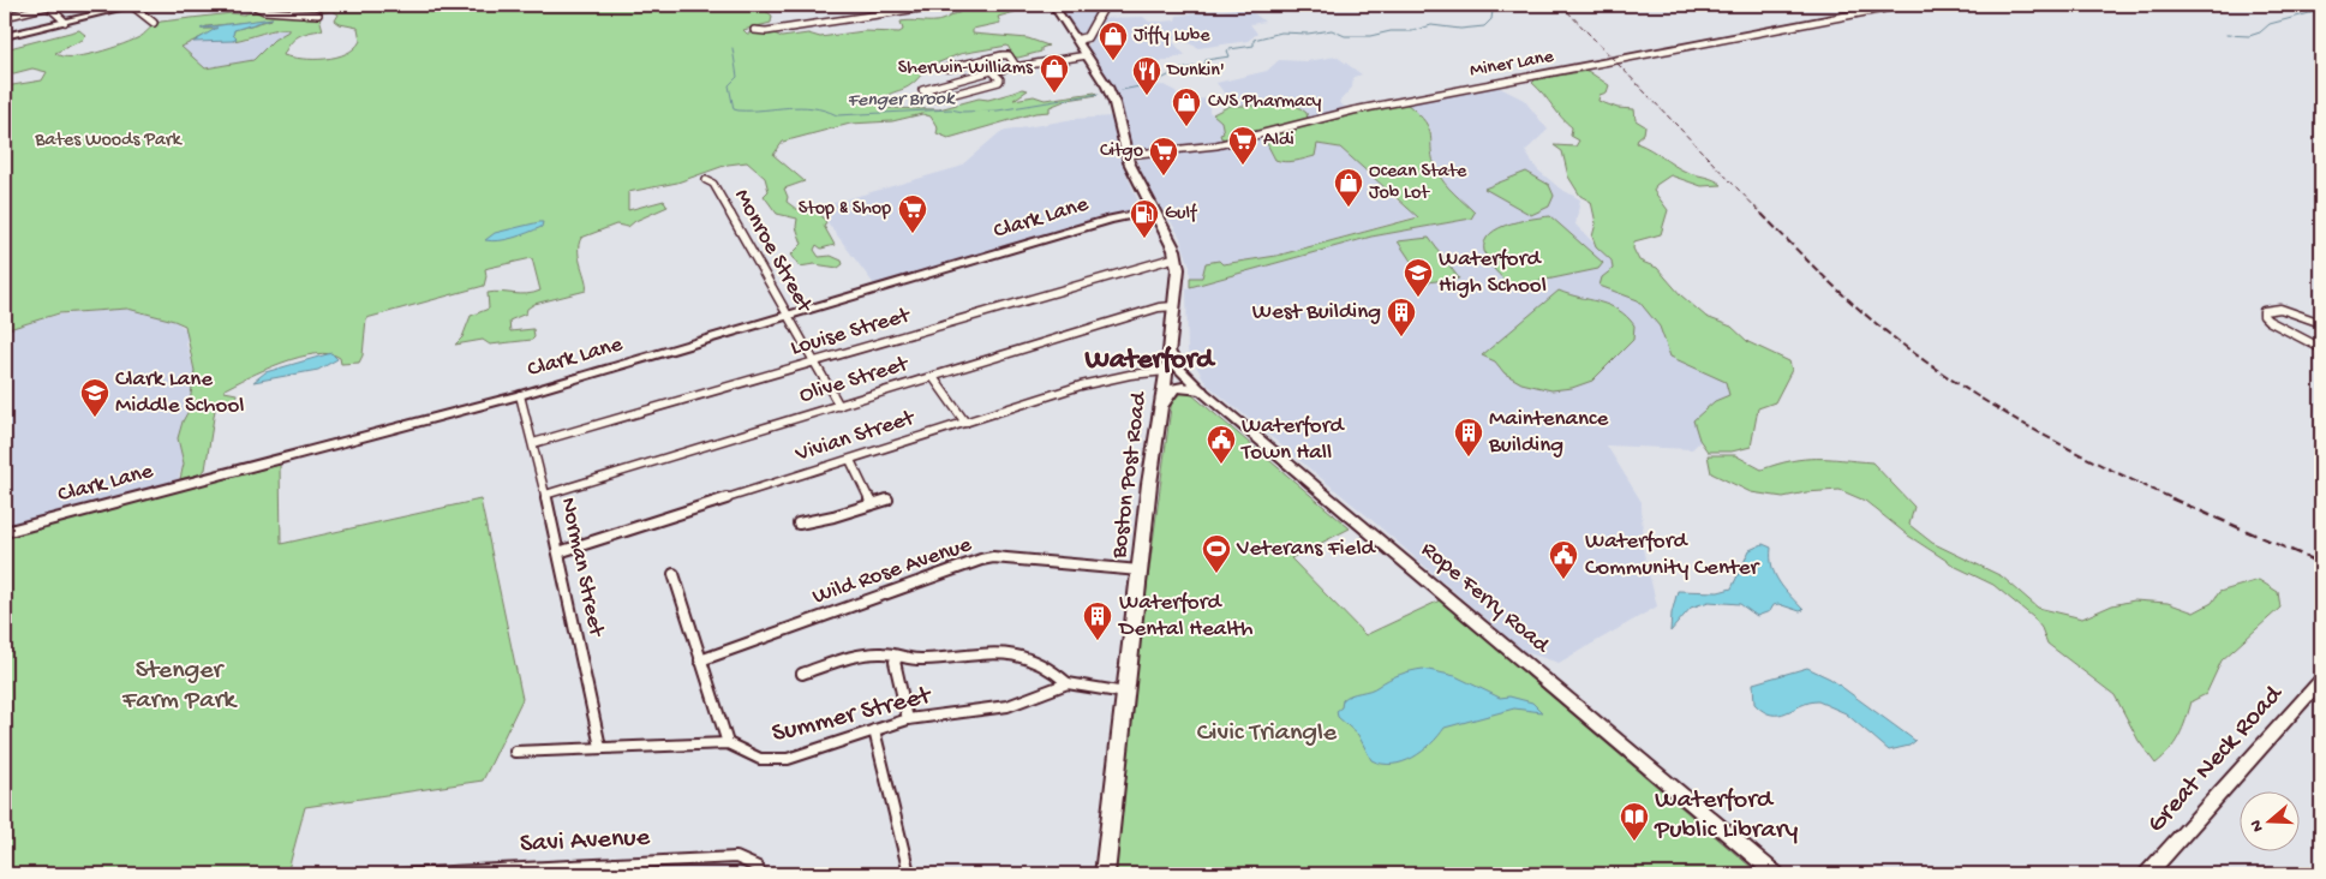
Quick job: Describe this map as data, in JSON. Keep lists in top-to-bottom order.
{
  "streets": {
    "main road": [
      "Clark Lane",
      "Boston Post Road",
      "Rope Ferry Road",
      "Great Neck Road"
    ],
    "street": [
      "Miner Lane",
      "Monroe Street",
      "Louise Street",
      "Olive Street",
      "Vivian Street",
      "Norman Street",
      "Wild Rose Avenue",
      "Summer Street",
      "Savi Avenue"
    ]
  },
  "crossings": [
    ["Clark Lane", "Monroe Street"],
    ["Clark Lane", "Norman Street"],
    ["Monroe Street", "Louise Street"],
    ["Monroe Street", "Olive Street"],
    ["Louise Street", "Boston Post Road"],
    ["Louise Street", "Norman Street"],
    ["Olive Street", "Boston Post Road"],
    ["Olive Street", "Norman Street"],
    ["Vivian Street", "Boston Post Road"],
    ["Vivian Street", "Norman Street"],
    ["Boston Post Road", "Wild Rose Avenue"],
    ["Boston Post Road", "Rope Ferry Road"],
    ["Norman Street", "Summer Street"]
  ],
  "districts": ["Waterford"],
  "water": ["Fenger Brook"],
  "parks": ["Bates Woods Park", "Stenger Farm Park", "Civic Triangle"],
  "places": {
    "shop": [
      "Jiffy Lube",
      "Sherwin-Williams",
      "CVS Pharmacy",
      "Ocean State Job Lot"
    ],
    "restaurant": ["Dunkin'"],
    "supermarket": ["Aldi", "Citgo", "Stop & Shop"],
    "fuel station": ["Gulf"],
    "school or university": ["Waterford High School", "Clark Lane Middle School"],
    "building": ["West Building", "Maintenance Building", "Waterford Dental Health"],
    "public building": ["Waterford Town Hall", "Waterford Community Center"],
    "sports": ["Veterans Field"],
    "library": ["Waterford Public Library"]
  },
  "north": "left"
}
